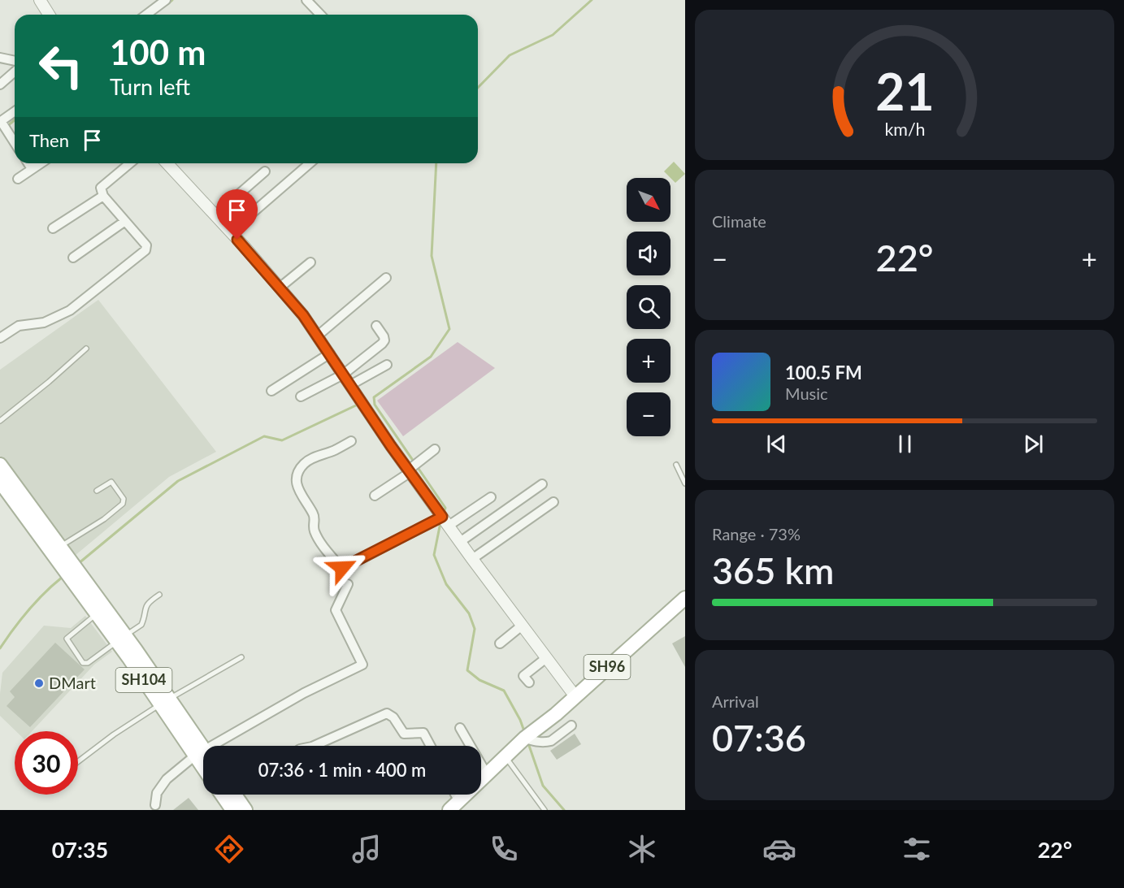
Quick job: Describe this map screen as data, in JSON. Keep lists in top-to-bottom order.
{
  "streets": {
    "main road": ["SH96", "SH104"]
  },
  "places": ["DMart"],
  "north": "bottom right",
  "page": {
    "turn": ["100 m", "Turn left"],
    "then": "Then",
    "tile": [
      "Climate",
      ["Range · 73%", "365 km"],
      ["Arrival", "07:36"]
    ],
    "map_buttons": ["+", "−"],
    "heat": ["−", "22°", "+"],
    "song": ["100.5 FM", "Music"],
    "limit": "30",
    "trip": "07:36 · 1 min · 400 m",
    "tabs": ["07:35", "22°"],
    "gauge": ["21", "km/h"]
  }
}
